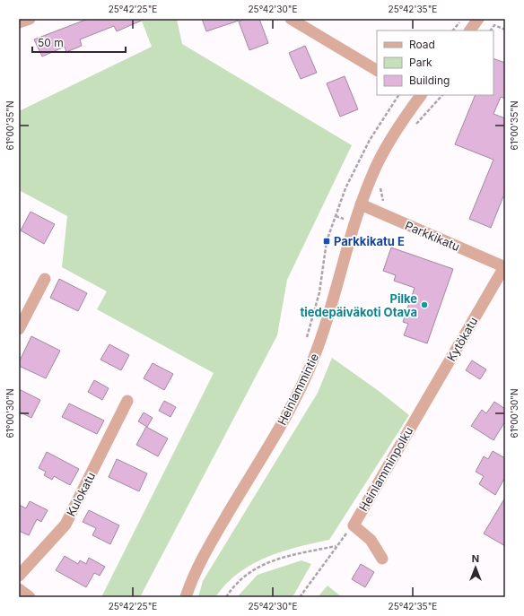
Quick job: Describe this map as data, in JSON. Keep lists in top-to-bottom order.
{
  "streets": {
    "street": [
      "Parkkikatu",
      "Kytökatu",
      "Heinlammintie",
      "Heinlamminpolku",
      "Kulokatu"
    ]
  },
  "crossings": [
    ["Parkkikatu", "Kytökatu"],
    ["Parkkikatu", "Heinlammintie"],
    ["Kytökatu", "Heinlamminpolku"]
  ],
  "places": {
    "transit": ["Parkkikatu E"],
    "other": ["Pilke tiedepäiväkoti Otava"]
  },
  "legend": ["Road", "Park", "Building"],
  "scale_bar": "50 m",
  "north": "top",
  "coordinates": [
    "25°42'25\"E",
    "25°42'30\"E",
    "25°42'35\"E",
    "61°00'35\"N",
    "61°00'30\"N"
  ]
}
